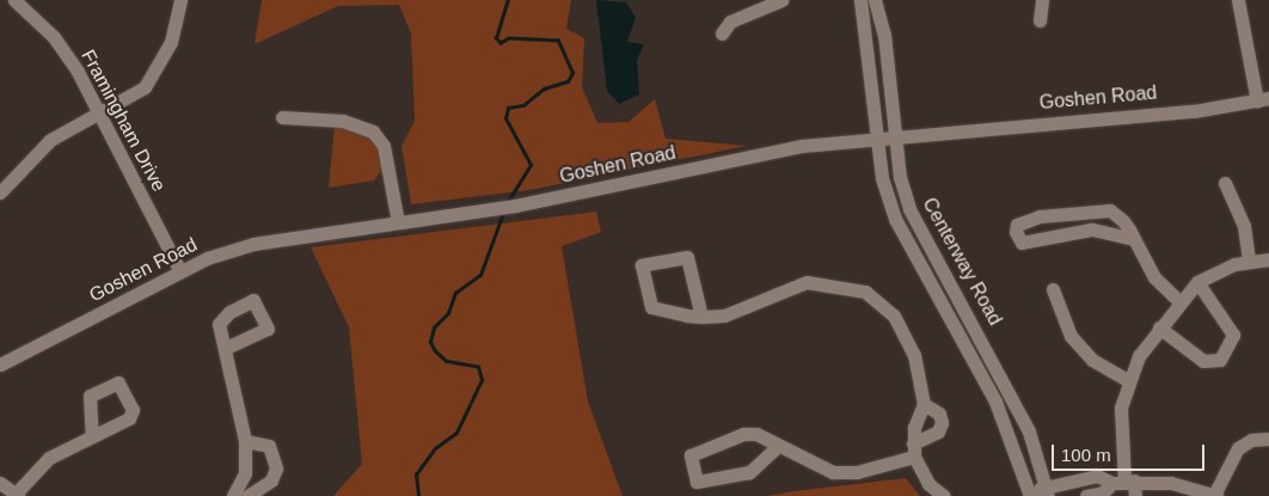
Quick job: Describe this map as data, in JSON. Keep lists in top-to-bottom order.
{
  "streets": {
    "street": ["Goshen Road", "Framingham Drive", "Centerway Road"]
  },
  "crossings": [
    ["Goshen Road", "Framingham Drive"],
    ["Goshen Road", "Centerway Road"]
  ],
  "scale_bar": "100 m"
}
